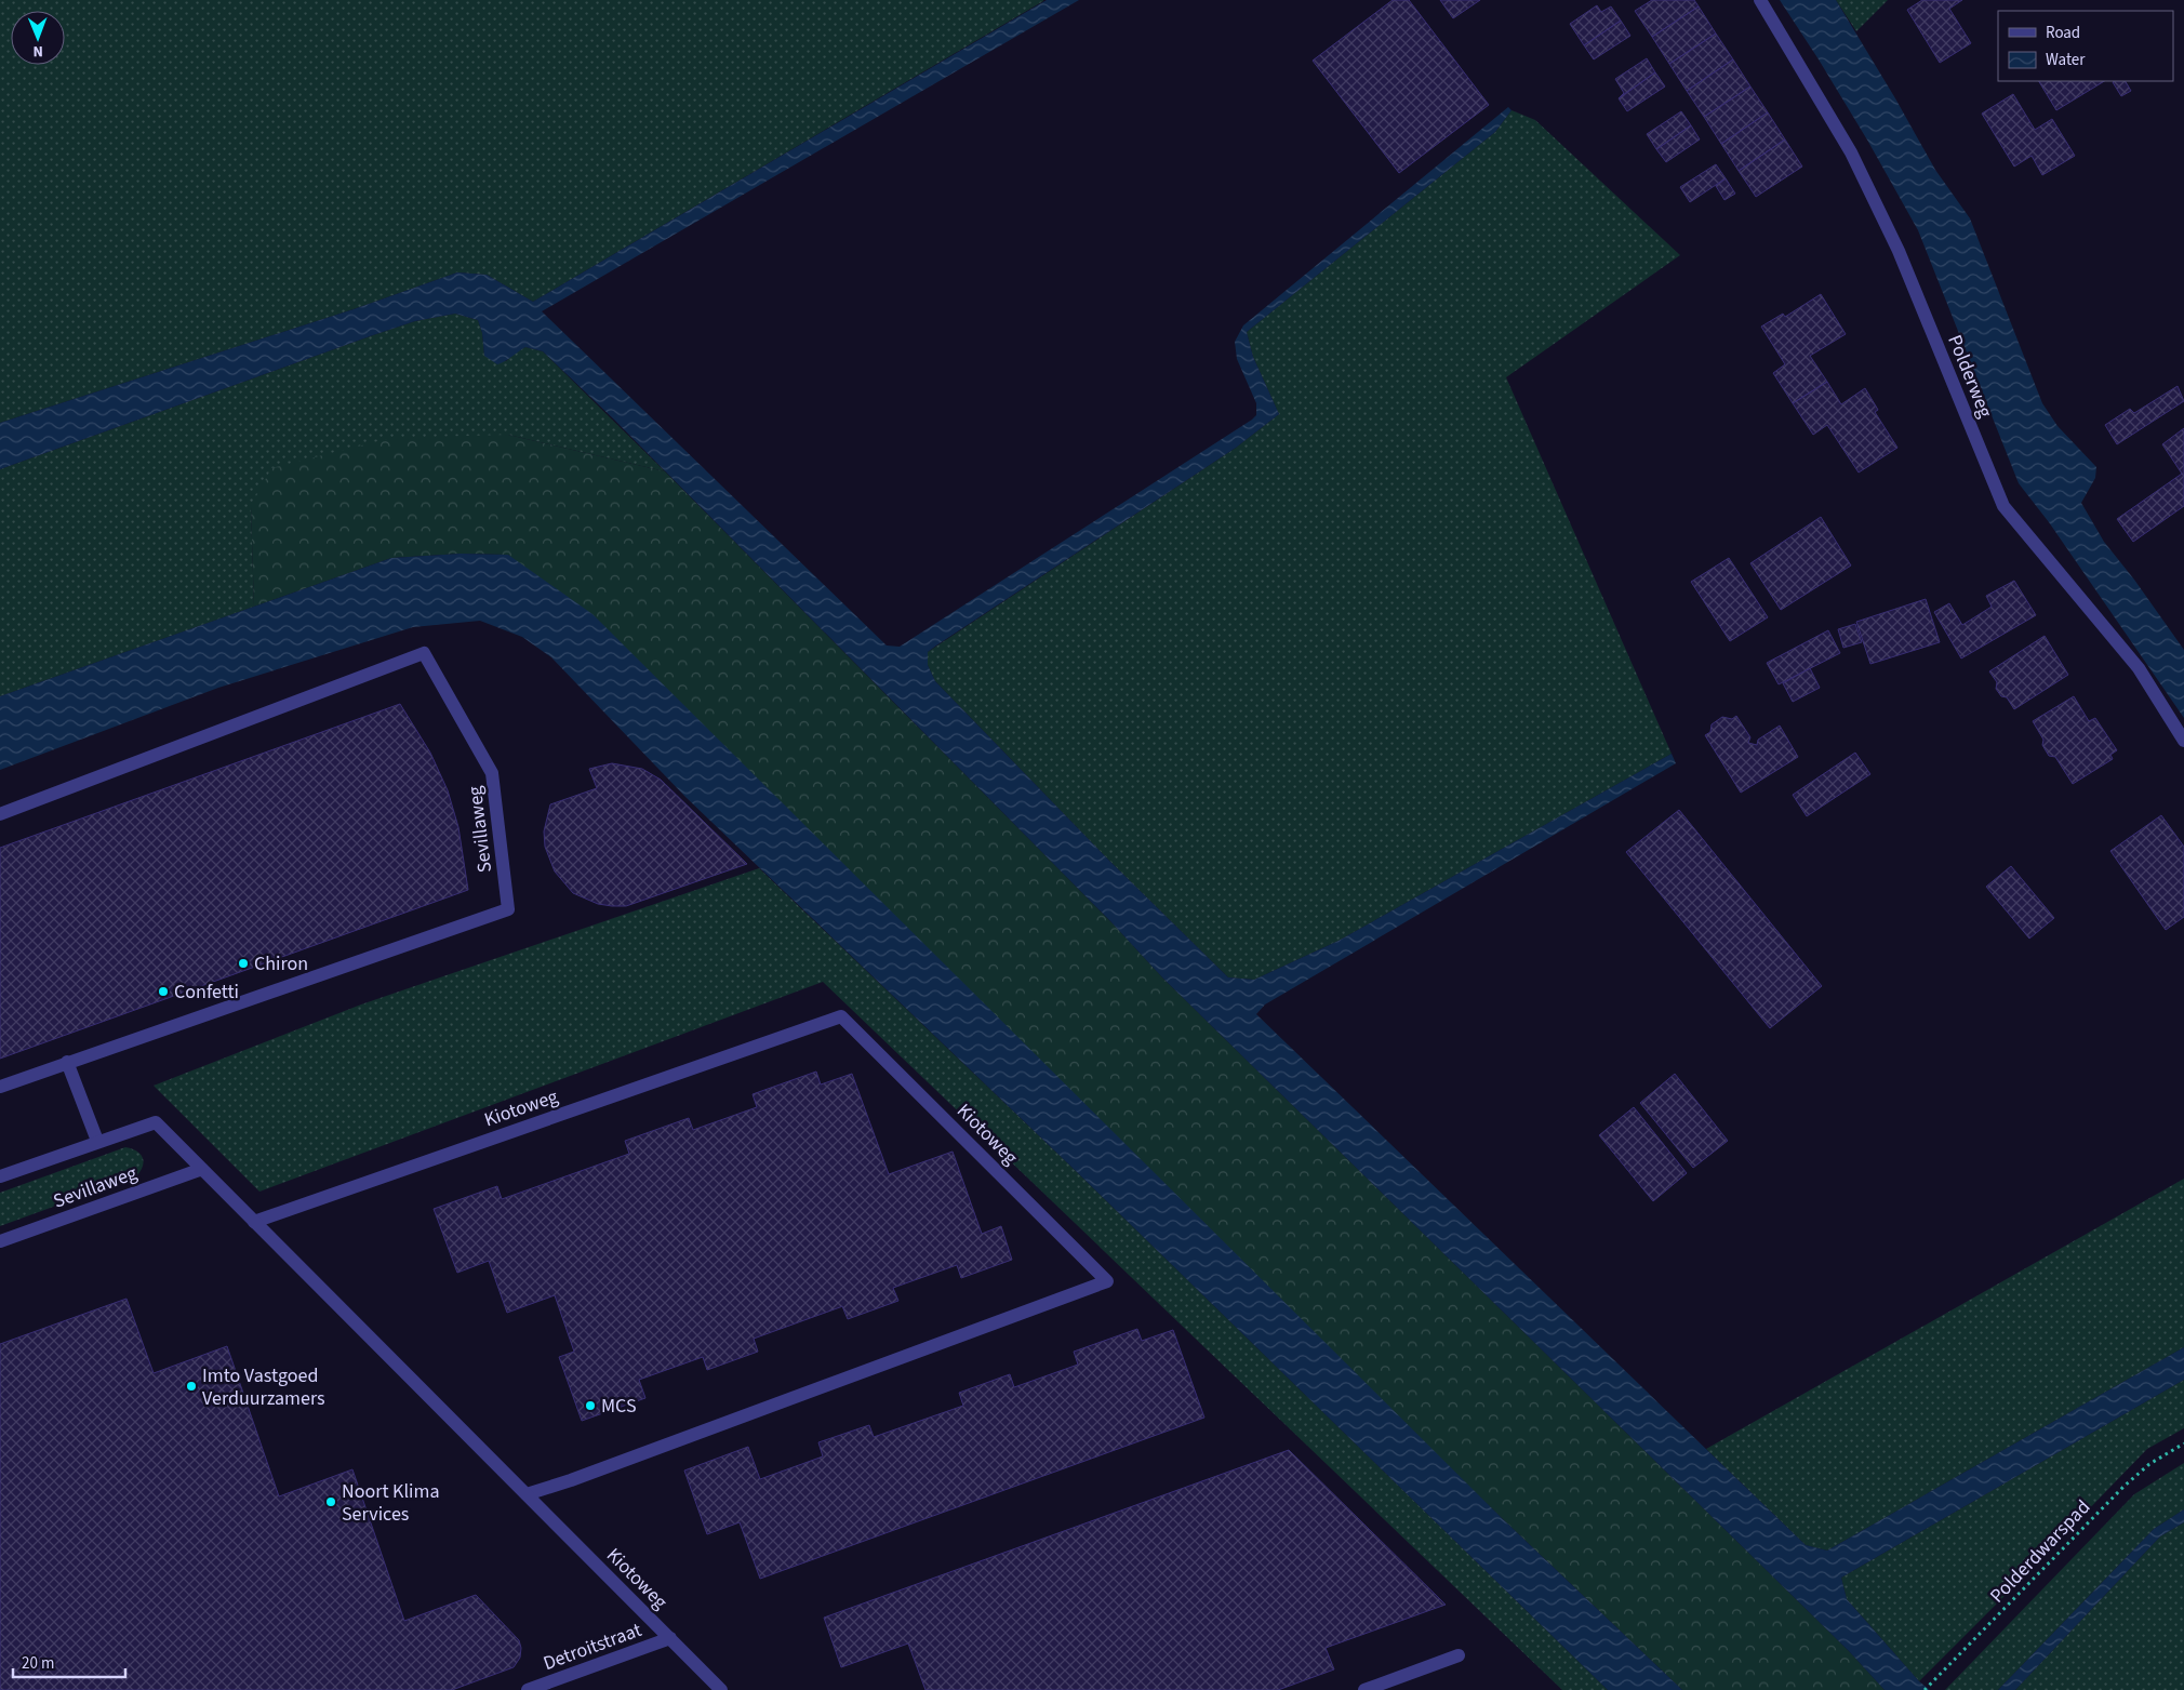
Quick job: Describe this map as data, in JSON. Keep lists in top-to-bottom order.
{
  "streets": {
    "street": [
      "Polderweg",
      "Sevillaweg",
      "Kiotoweg",
      "Detroitstraat"
    ],
    "path": ["Polderdwarspad"]
  },
  "crossings": [
    ["Sevillaweg", "Kiotoweg"],
    ["Kiotoweg", "Detroitstraat"]
  ],
  "places": [
    "Chiron",
    "Confetti",
    "Imto Vastgoed Verduurzamers",
    "MCS",
    "Noort Klima Services"
  ],
  "legend": ["Road", "Water"],
  "scale_bar": "20 m",
  "north": "bottom"
}
